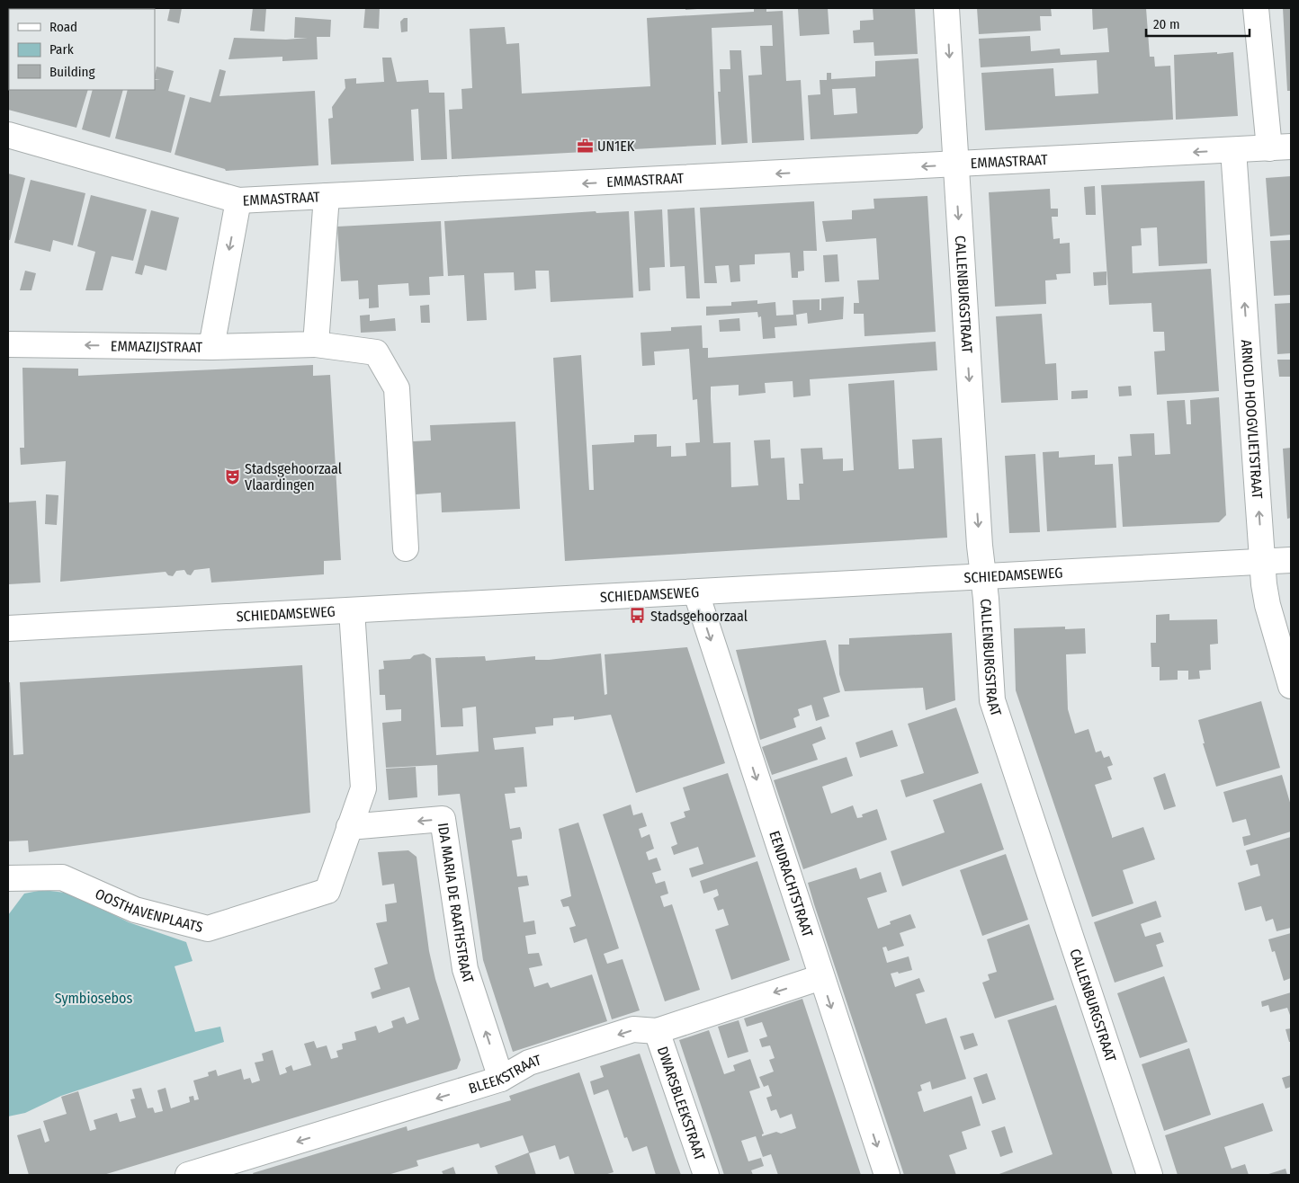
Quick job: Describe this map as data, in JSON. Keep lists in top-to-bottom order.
{
  "streets": {
    "street": [
      "EMMASTRAAT",
      "CALLENBURGSTRAAT",
      "EMMAZIJSTRAAT",
      "ARNOLD HOOGVLIETSTRAAT",
      "SCHIEDAMSEWEG",
      "EENDRACHTSTRAAT",
      "IDA MARIA DE RAATHSTRAAT",
      "OOSTHAVENPLAATS",
      "BLEEKSTRAAT",
      "DWARSBLEEKSTRAAT"
    ]
  },
  "crossings": [
    ["EMMASTRAAT", "CALLENBURGSTRAAT"],
    ["EMMASTRAAT", "EMMAZIJSTRAAT"],
    ["EMMASTRAAT", "ARNOLD HOOGVLIETSTRAAT"],
    ["CALLENBURGSTRAAT", "SCHIEDAMSEWEG"],
    ["ARNOLD HOOGVLIETSTRAAT", "SCHIEDAMSEWEG"],
    ["SCHIEDAMSEWEG", "EENDRACHTSTRAAT"],
    ["EENDRACHTSTRAAT", "BLEEKSTRAAT"],
    ["IDA MARIA DE RAATHSTRAAT", "OOSTHAVENPLAATS"],
    ["IDA MARIA DE RAATHSTRAAT", "BLEEKSTRAAT"],
    ["BLEEKSTRAAT", "DWARSBLEEKSTRAAT"]
  ],
  "one_way": [
    "EMMASTRAAT",
    "CALLENBURGSTRAAT",
    "ARNOLD HOOGVLIETSTRAAT",
    "EENDRACHTSTRAAT",
    "IDA MARIA DE RAATHSTRAAT",
    "BLEEKSTRAAT"
  ],
  "parks": ["Symbiosebos"],
  "places": {
    "office": ["UN1EK"],
    "theatre": ["Stadsgehoorzaal Vlaardingen"],
    "bus stop": ["Stadsgehoorzaal"]
  },
  "legend": ["Road", "Park", "Building"],
  "scale_bar": "20 m"
}
